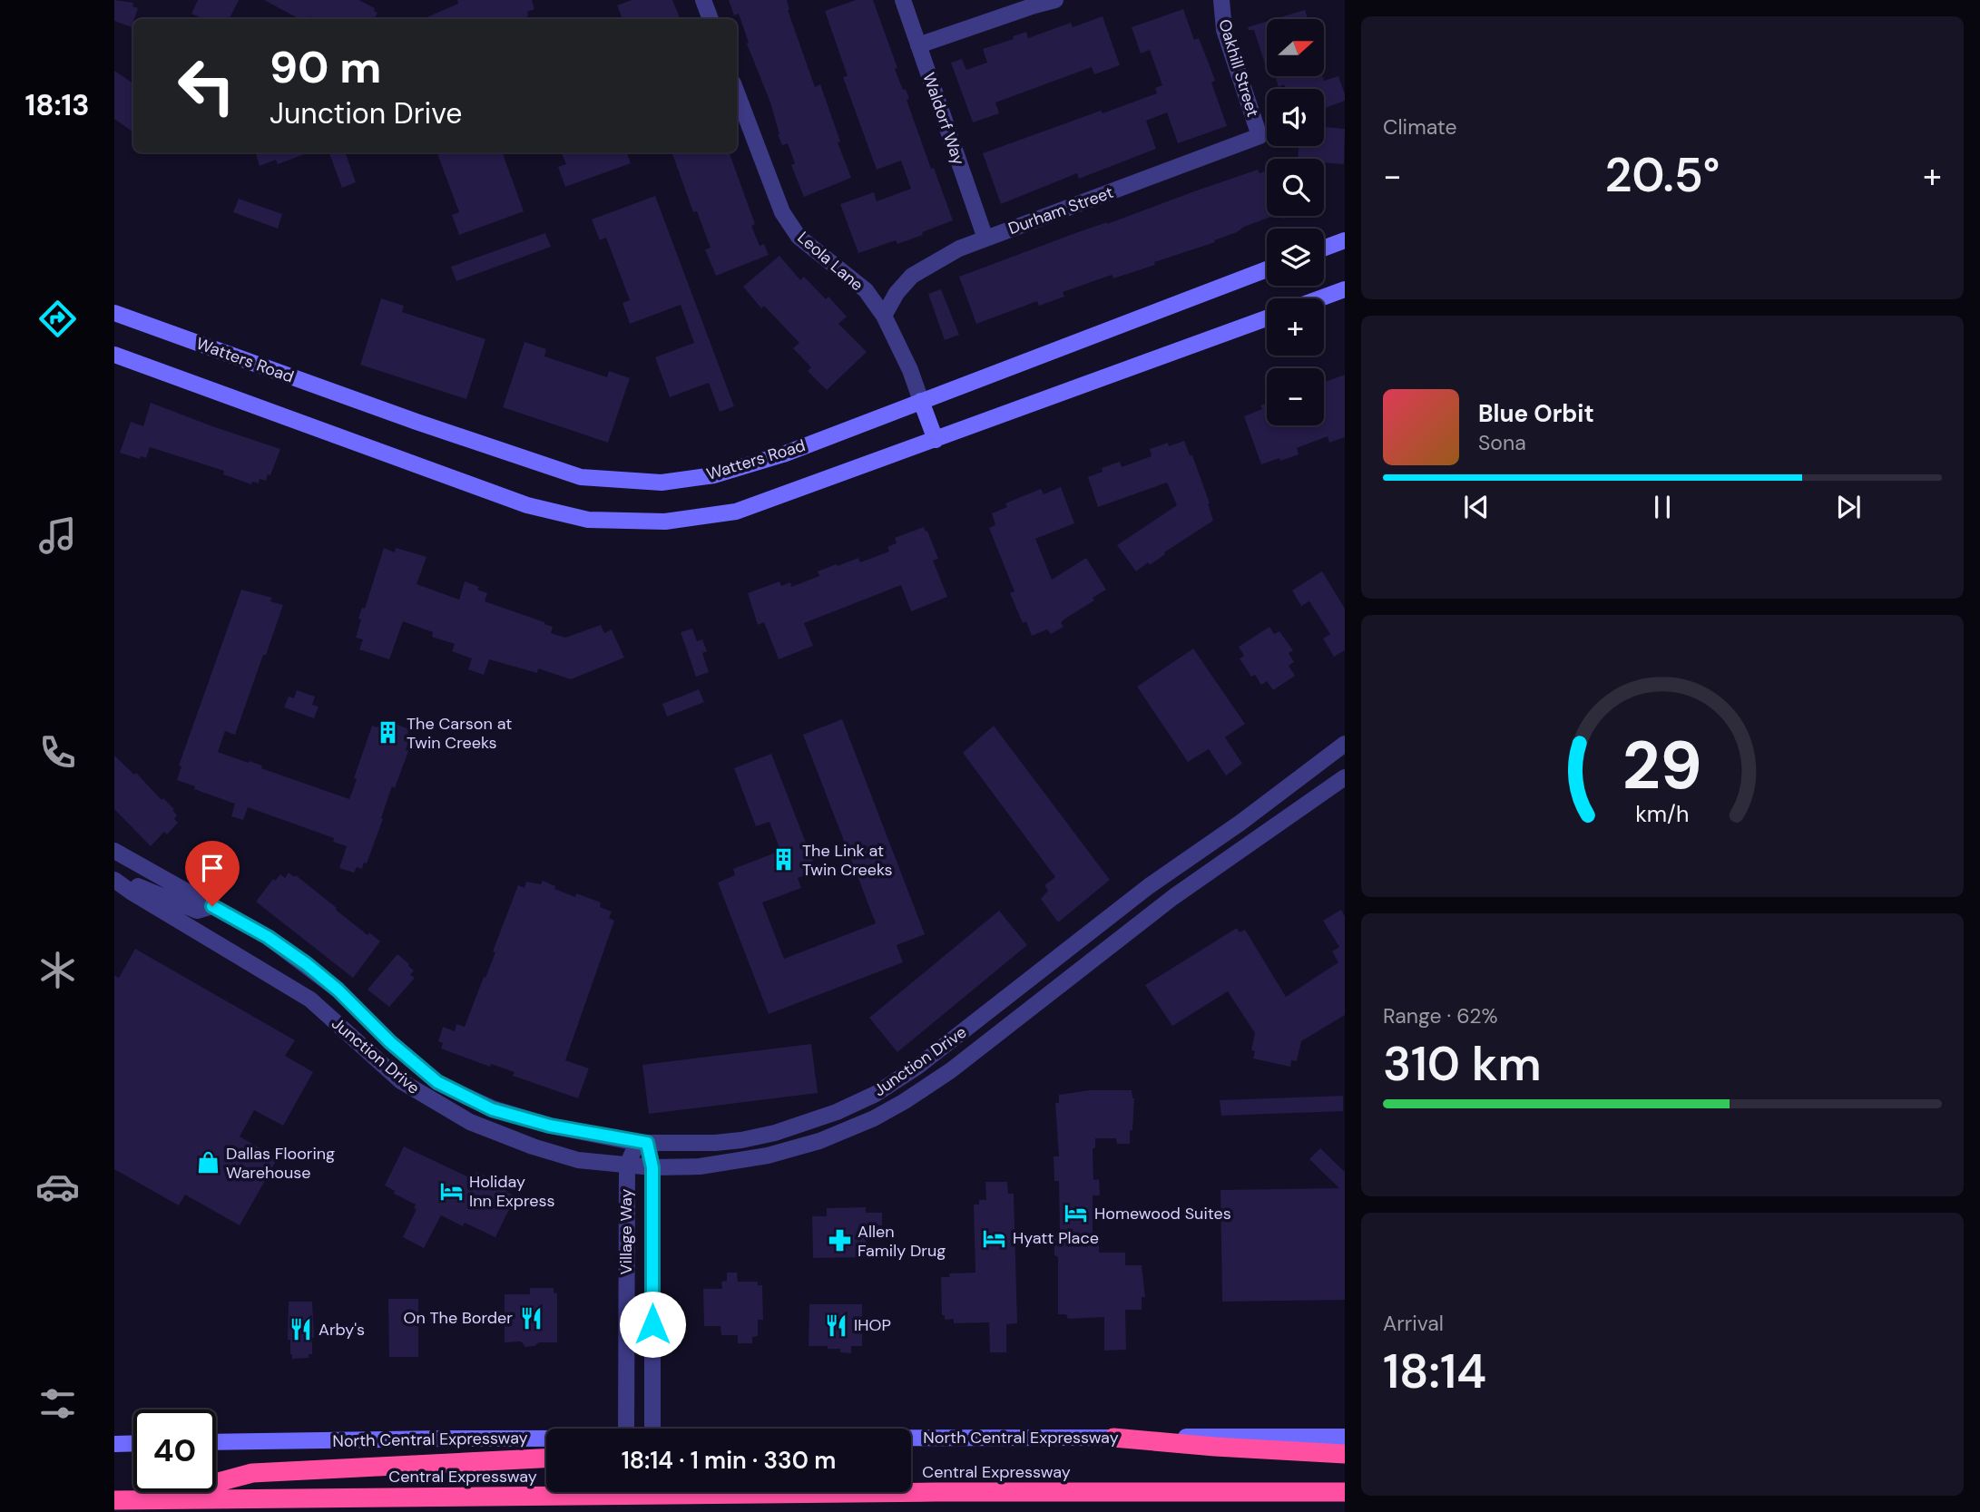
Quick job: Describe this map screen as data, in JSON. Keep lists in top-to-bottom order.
{
  "streets": {
    "highway": ["Central Expressway"],
    "main road": ["Watters Road", "North Central Expressway"],
    "street": [
      "Oakhill Street",
      "Waldorf Way",
      "Durham Street",
      "Leola Lane",
      "Junction Drive",
      "Village Way"
    ]
  },
  "crossings": [
    ["Oakhill Street", "Durham Street"],
    ["Waldorf Way", "Durham Street"],
    ["Durham Street", "Leola Lane"],
    ["Leola Lane", "Watters Road"],
    ["Junction Drive", "Village Way"]
  ],
  "places": {
    "building": ["The Carson at Twin Creeks", "The Link at Twin Creeks"],
    "shop": ["Dallas Flooring Warehouse"],
    "hotel": ["Holiday Inn Express", "Homewood Suites", "Hyatt Place"],
    "pharmacy": ["Allen Family Drug"],
    "restaurant": ["On The Border", "IHOP", "Arby's"]
  },
  "north": "right",
  "page": {
    "tabs": "18:13",
    "tile": [
      "Climate",
      ["Range · 62%", "310 km"],
      ["Arrival", "18:14"]
    ],
    "map_buttons": ["+", "−"],
    "turn": ["90 m", "Junction Drive"],
    "heat": ["−", "20.5°", "+"],
    "song": ["Blue Orbit", "Sona"],
    "limit": "40",
    "trip": "18:14 · 1 min · 330 m",
    "gauge": ["29", "km/h"]
  }
}
